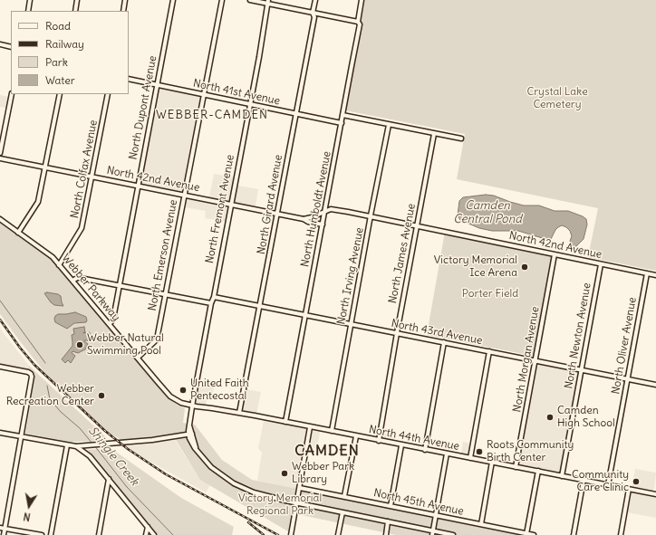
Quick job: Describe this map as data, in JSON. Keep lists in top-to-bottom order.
{
  "streets": {
    "street": [
      "North 41st Avenue",
      "North Dupont Avenue",
      "North Colfax Avenue",
      "North 42nd Avenue",
      "North Girard Avenue",
      "North Fremont Avenue",
      "North Humboldt Avenue",
      "North James Avenue",
      "North Emerson Avenue",
      "North Irving Avenue",
      "Webber Parkway",
      "North 43rd Avenue",
      "North Newton Avenue",
      "North Oliver Avenue",
      "North Morgan Avenue",
      "North 44th Avenue",
      "North 45th Avenue"
    ]
  },
  "crossings": [
    ["North 41st Avenue", "North Dupont Avenue"],
    ["North 41st Avenue", "North Girard Avenue"],
    ["North 41st Avenue", "North Fremont Avenue"],
    ["North 41st Avenue", "North Humboldt Avenue"],
    ["North 41st Avenue", "North Emerson Avenue"],
    ["North Dupont Avenue", "North 42nd Avenue"],
    ["North Dupont Avenue", "Webber Parkway"],
    ["North Colfax Avenue", "North 42nd Avenue"],
    ["North Colfax Avenue", "Webber Parkway"],
    ["North 42nd Avenue", "North Girard Avenue"],
    ["North 42nd Avenue", "North Fremont Avenue"],
    ["North 42nd Avenue", "North Humboldt Avenue"],
    ["North 42nd Avenue", "North James Avenue"],
    ["North 42nd Avenue", "North Emerson Avenue"],
    ["North 42nd Avenue", "North Irving Avenue"],
    ["North 42nd Avenue", "North Newton Avenue"],
    ["North 42nd Avenue", "North Oliver Avenue"],
    ["North 42nd Avenue", "North Morgan Avenue"],
    ["North Girard Avenue", "North 43rd Avenue"],
    ["North Girard Avenue", "North 44th Avenue"],
    ["North Fremont Avenue", "North 43rd Avenue"],
    ["North Fremont Avenue", "North 44th Avenue"],
    ["North Humboldt Avenue", "North 43rd Avenue"],
    ["North Humboldt Avenue", "North 44th Avenue"],
    ["North James Avenue", "North 43rd Avenue"],
    ["North James Avenue", "North 44th Avenue"],
    ["North Emerson Avenue", "Webber Parkway"],
    ["North Irving Avenue", "North 43rd Avenue"],
    ["North Irving Avenue", "North 44th Avenue"],
    ["Webber Parkway", "North 44th Avenue"],
    ["North 43rd Avenue", "North Newton Avenue"],
    ["North 43rd Avenue", "North Oliver Avenue"],
    ["North 43rd Avenue", "North Morgan Avenue"],
    ["North Newton Avenue", "North 44th Avenue"],
    ["North Oliver Avenue", "North 44th Avenue"],
    ["North Morgan Avenue", "North 44th Avenue"]
  ],
  "districts": ["WEBBER-CAMDEN", "CAMDEN"],
  "water": ["Camden Central Pond", "Shingle Creek"],
  "parks": ["Crystal Lake Cemetery", "Porter Field", "Victory Memorial Regional Park"],
  "places": [
    "Victory Memorial Ice Arena",
    "Webber Natural Swimming Pool",
    "United Faith Pentecostal",
    "Webber Recreation Center",
    "Camden High School",
    "Roots Community Birth Center",
    "Webber Park Library",
    "Community Care Clinic"
  ],
  "legend": [
    "Road",
    "Railway",
    "Park",
    "Water"
  ],
  "north": "bottom"
}
